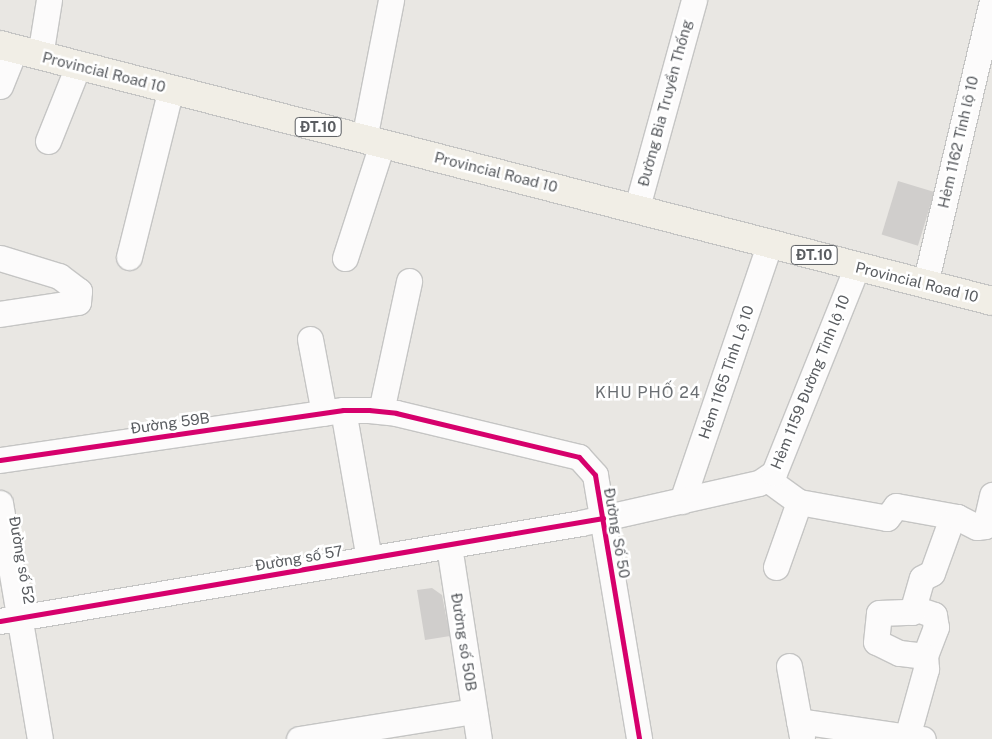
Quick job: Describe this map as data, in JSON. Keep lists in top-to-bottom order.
{
  "streets": {
    "main road": ["Provincial Road 10", "ĐT.10"],
    "street": [
      "Đường Bia Truyền Thống",
      "Hẻm 1162 Tỉnh lộ 10",
      "Hẻm 1165 Tỉnh Lộ 10",
      "Hẻm 1159 Đường Tỉnh lộ 10",
      "Đường 59B",
      "Đường Số 50",
      "Đường số 57",
      "Đường số 52",
      "Đường số 50B"
    ]
  },
  "crossings": [
    ["Provincial Road 10", "Đường Bia Truyền Thống"],
    ["Provincial Road 10", "Hẻm 1162 Tỉnh lộ 10"],
    ["Provincial Road 10", "Hẻm 1165 Tỉnh Lộ 10"],
    ["Provincial Road 10", "Hẻm 1159 Đường Tỉnh lộ 10"],
    ["Hẻm 1165 Tỉnh Lộ 10", "Hẻm 1159 Đường Tỉnh lộ 10"],
    ["Hẻm 1159 Đường Tỉnh lộ 10", "Đường Số 50"],
    ["Hẻm 1159 Đường Tỉnh lộ 10", "Đường số 57"],
    ["Đường 59B", "Đường Số 50"],
    ["Đường Số 50", "Đường số 57"],
    ["Đường số 57", "Đường số 52"],
    ["Đường số 57", "Đường số 50B"]
  ],
  "districts": ["KHU PHỐ 24"]
}
